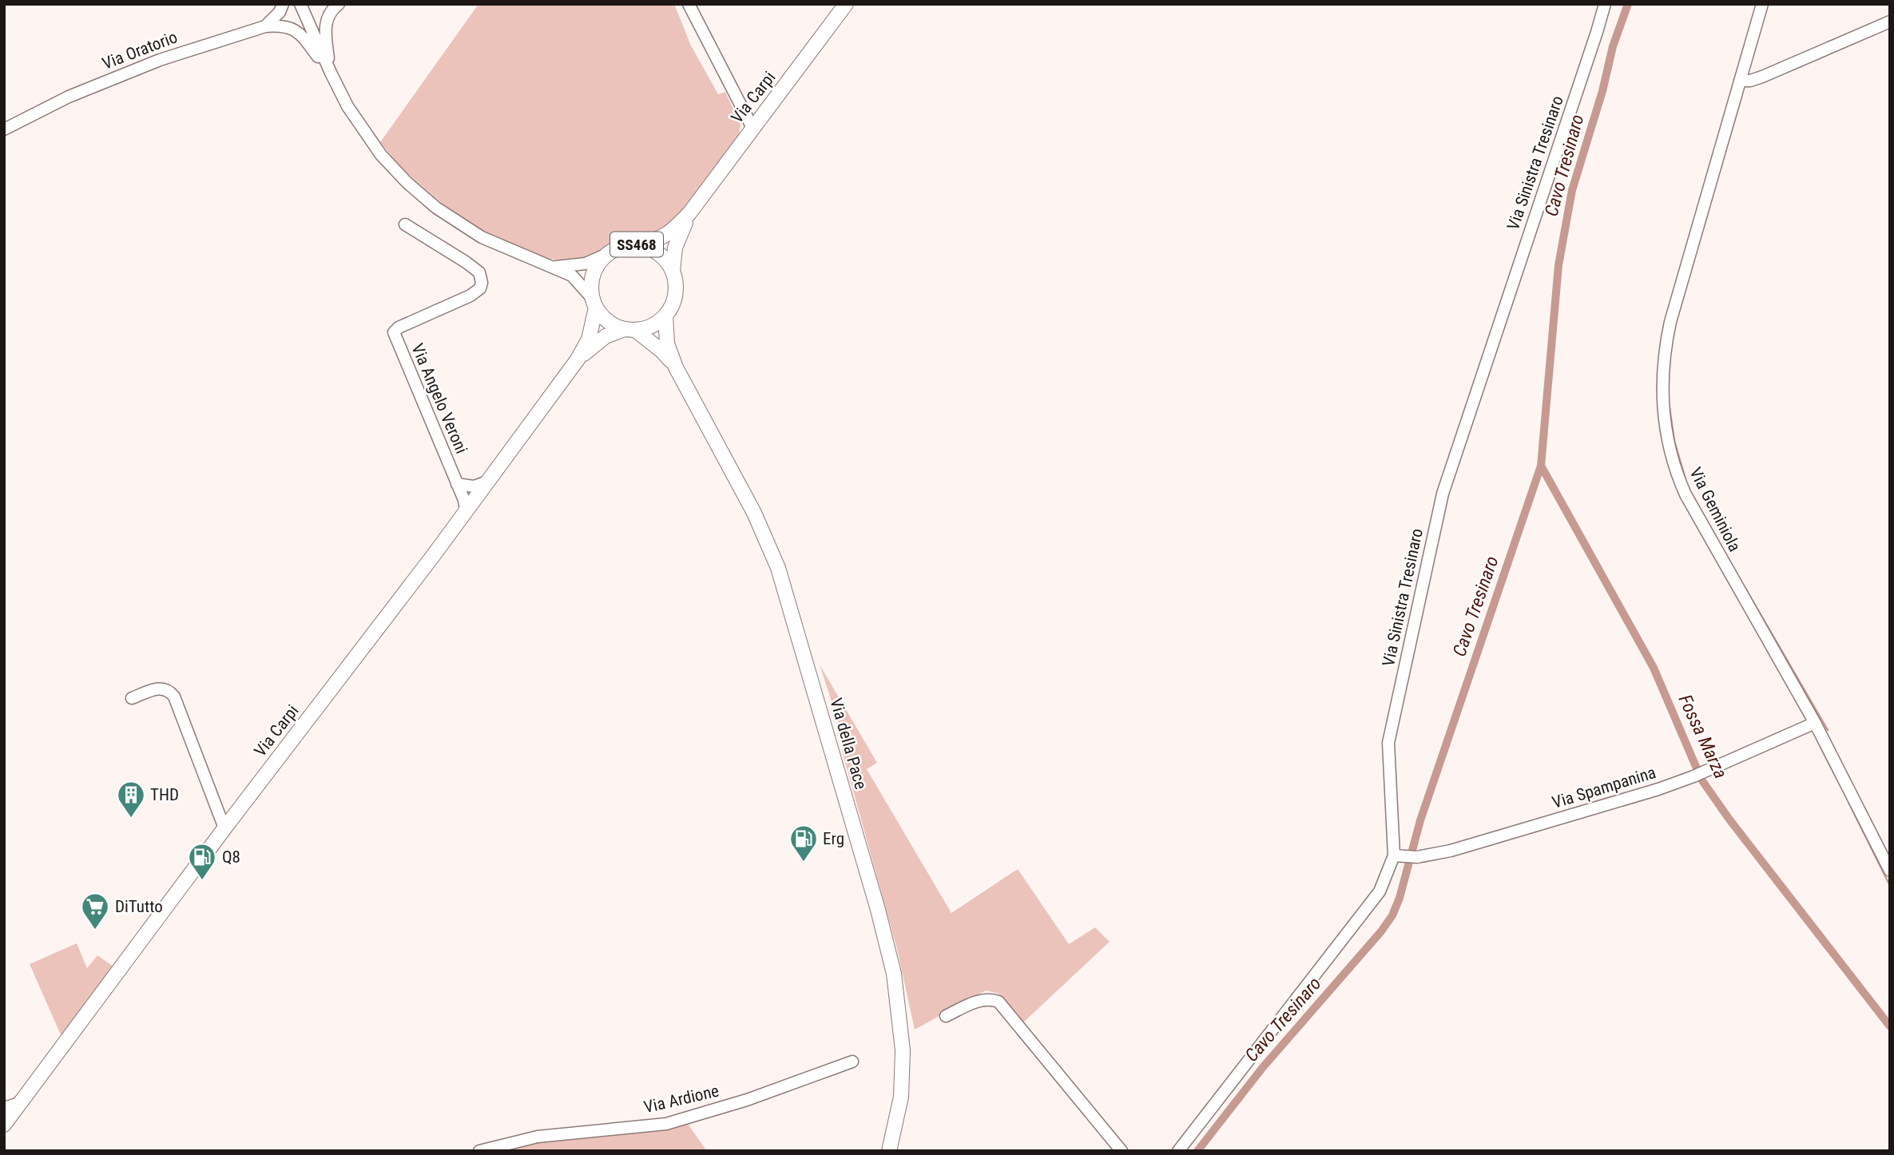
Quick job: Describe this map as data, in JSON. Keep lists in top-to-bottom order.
{
  "streets": {
    "main road": ["Via Carpi", "SS468", "Via della Pace"],
    "street": [
      "Via Oratorio",
      "Via Sinistra Tresinaro",
      "Via Angelo Veroni",
      "Via Geminiola",
      "Via Spampanina",
      "Via Ardione"
    ]
  },
  "crossings": [
    ["Via Carpi", "SS468"],
    ["Via Carpi", "Via Angelo Veroni"],
    ["Via Carpi", "Via della Pace"],
    ["Via Sinistra Tresinaro", "Via Spampanina"],
    ["SS468", "Via della Pace"],
    ["Via Geminiola", "Via Spampanina"]
  ],
  "water": ["Cavo Tresinaro", "Fossa Marza"],
  "places": {
    "building": ["THD"],
    "fuel station": ["Erg", "Q8"],
    "supermarket": ["DiTutto"]
  }
}
